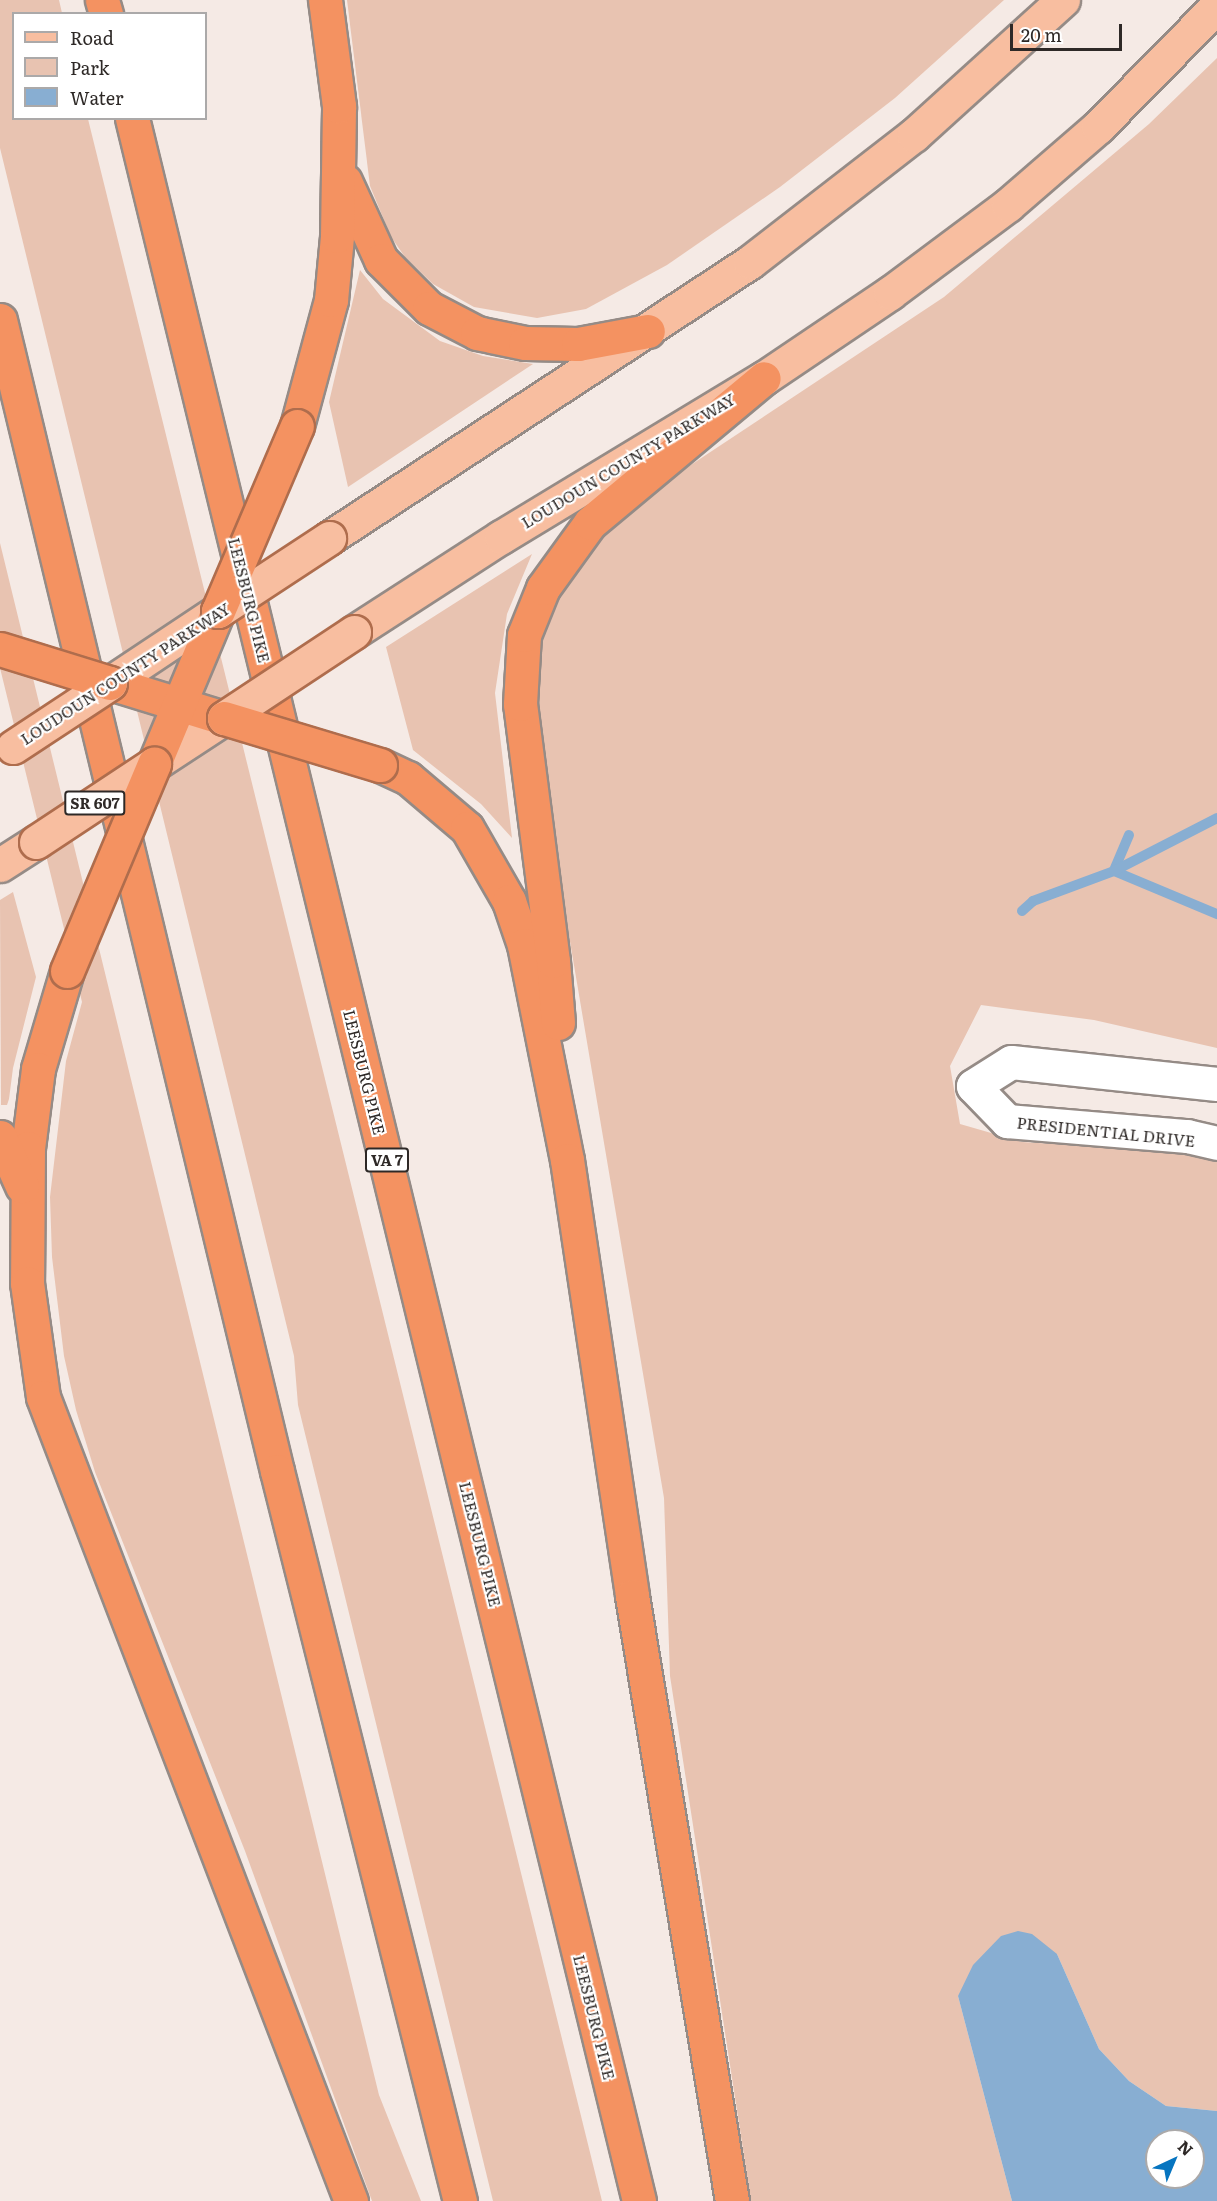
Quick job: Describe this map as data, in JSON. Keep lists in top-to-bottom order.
{
  "streets": {
    "highway": ["LEESBURG PIKE", "VA 7"],
    "main road": ["LOUDOUN COUNTY PARKWAY", "SR 607"],
    "street": ["PRESIDENTIAL DRIVE"]
  },
  "legend": ["Road", "Park", "Water"],
  "scale_bar": "20 m",
  "north": "top right"
}
